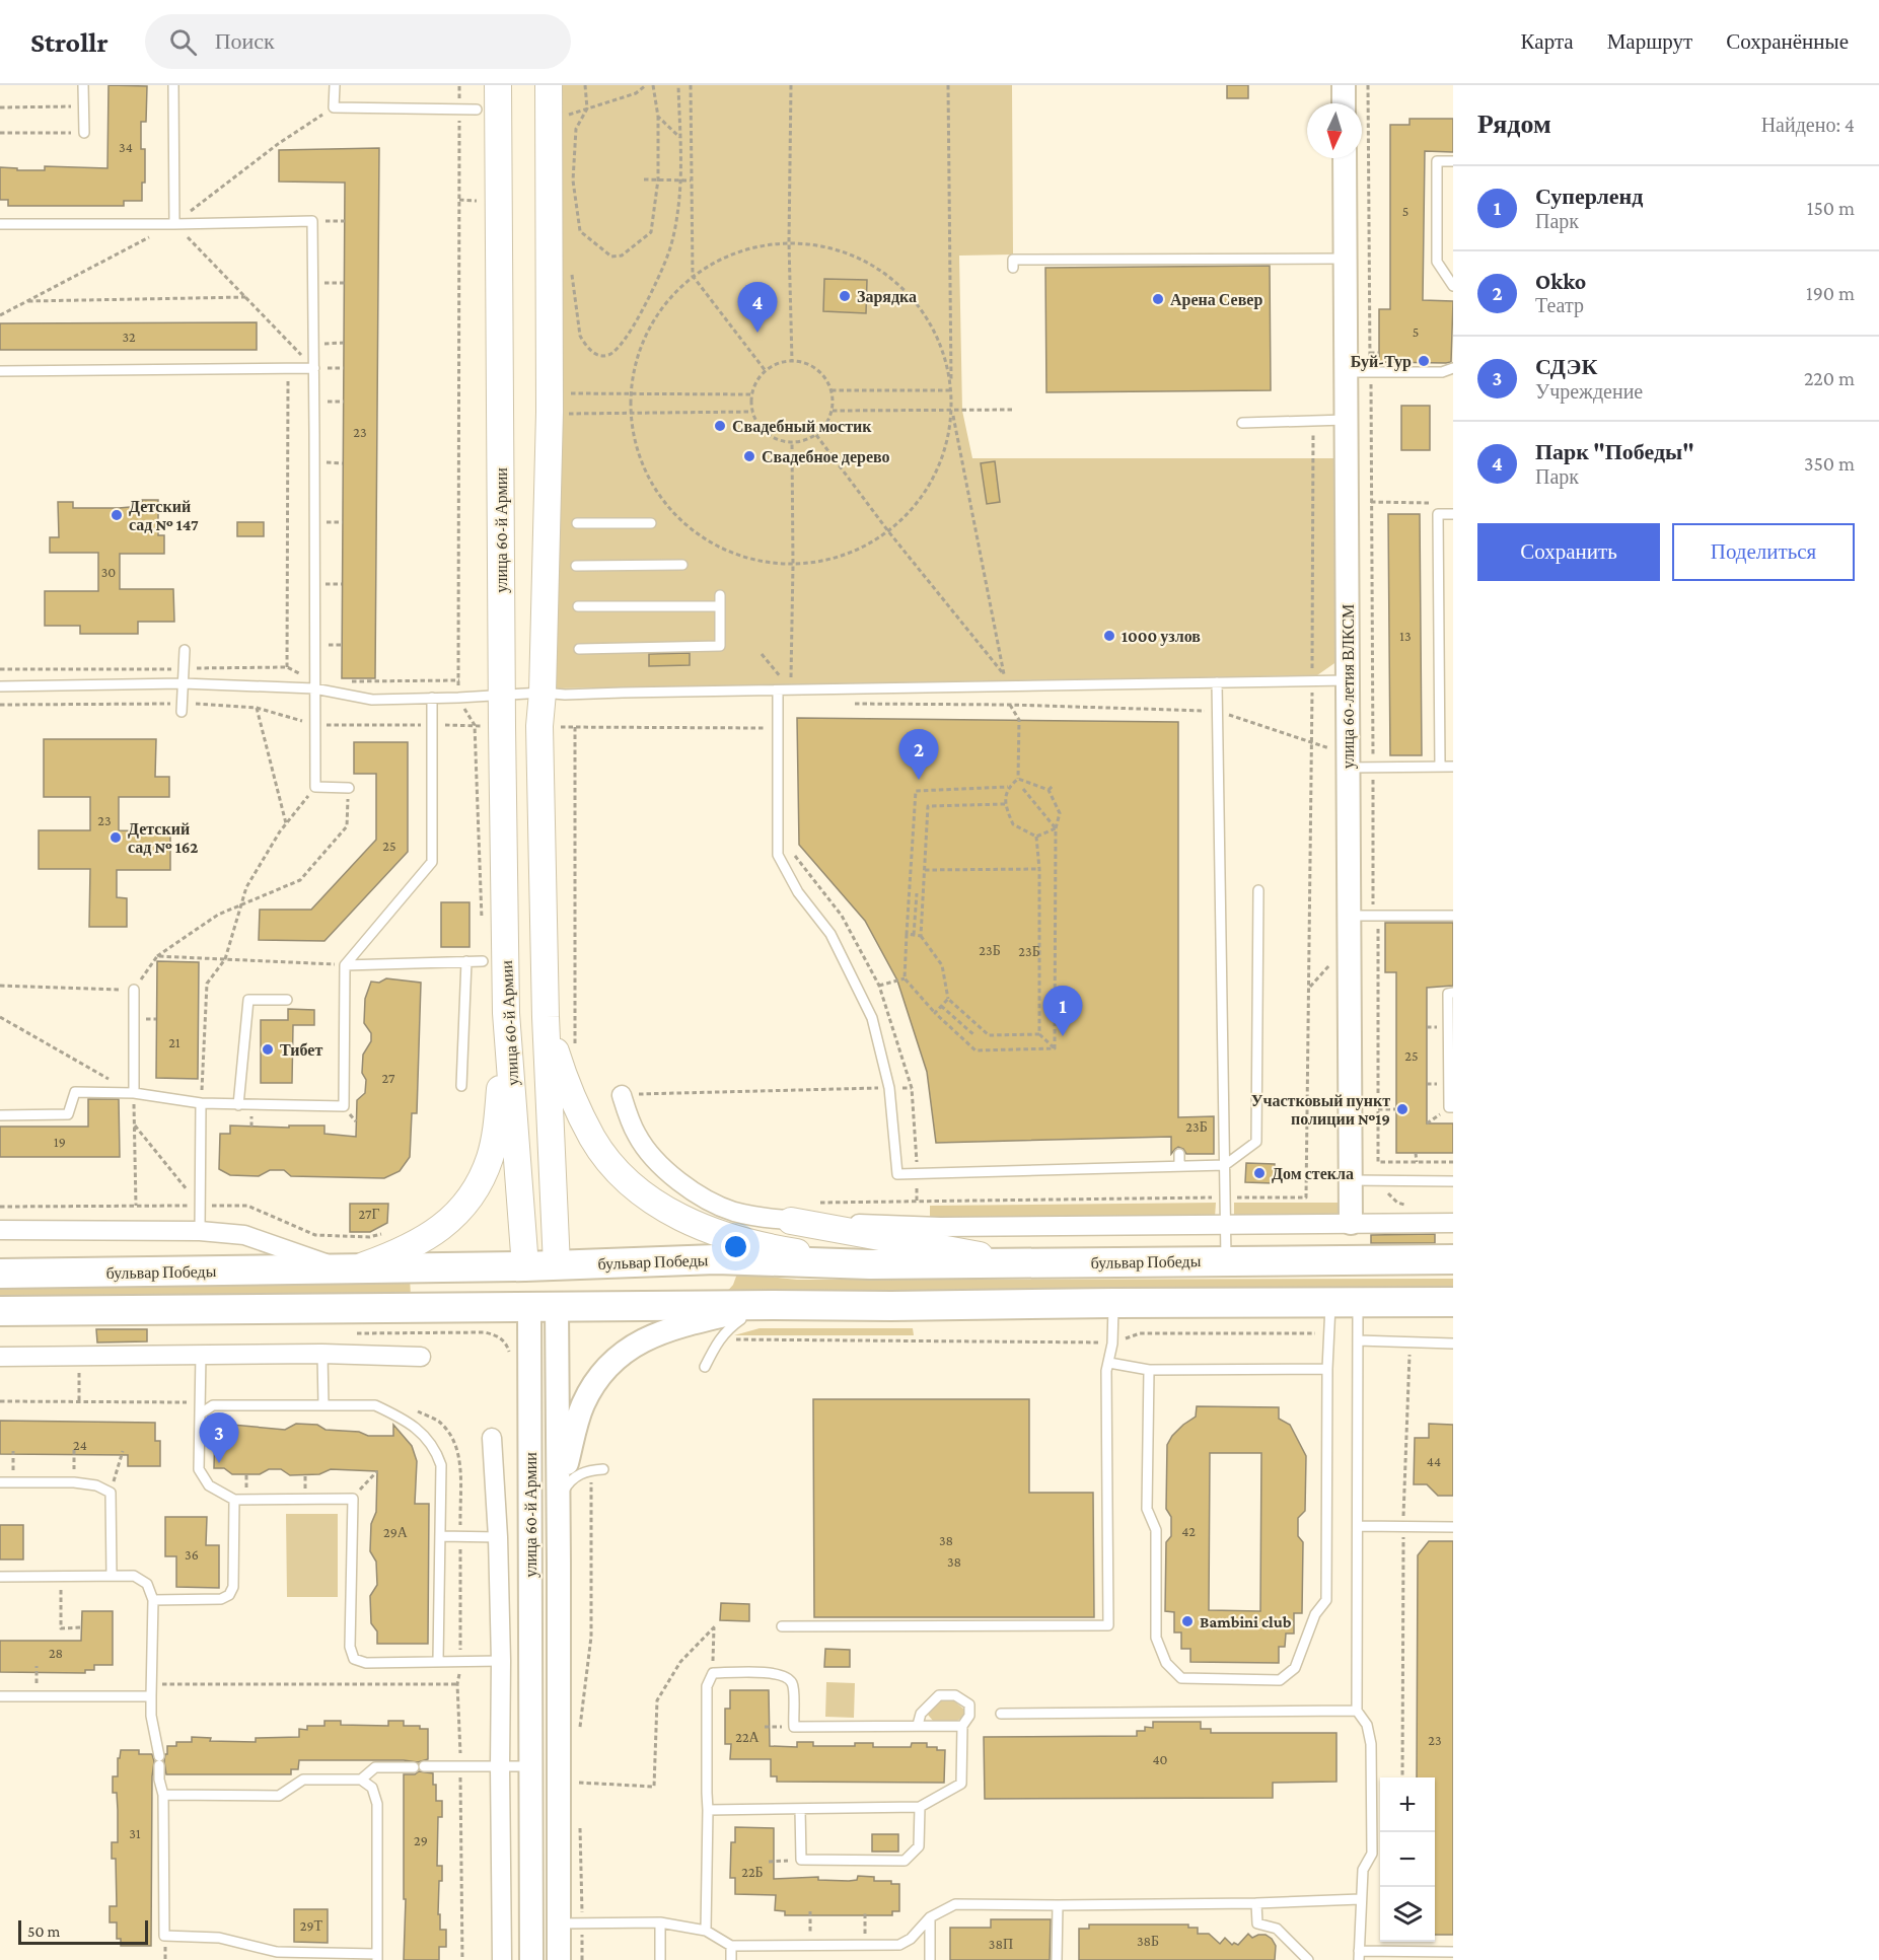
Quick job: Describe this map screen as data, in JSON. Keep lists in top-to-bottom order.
{
  "streets": {
    "main road": ["улица 60-й Армии", "бульвар Победы"],
    "street": ["улица 60-летия ВЛКСМ"]
  },
  "crossings": [
    ["улица 60-й Армии", "бульвар Победы"]
  ],
  "places": [
    "Зарядка",
    "Арена Север",
    "Буй-Тур",
    "Свадебный мостик",
    "Свадебное дерево",
    "Детский сад № 147",
    "1000 узлов",
    "Детский сад № 162",
    "Тибет",
    "Участковый пункт полиции №19",
    "Дом стекла",
    "Bambini club"
  ],
  "house_numbers": [
    "34",
    "5",
    "5",
    "32",
    "23",
    "30",
    "13",
    "23",
    "25",
    "23Б",
    "23Б",
    "21",
    "25",
    "27",
    "23Б",
    "19",
    "27Г",
    "24",
    "44",
    "42",
    "29А",
    "38",
    "36",
    "38",
    "28",
    "22А",
    "23",
    "40",
    "31",
    "29",
    "22Б",
    "29Т",
    "38Б",
    "38П"
  ],
  "scale_bar": "50 m",
  "north": "bottom",
  "page": {
    "header": "Strollr",
    "search": "Поиск",
    "nav": ["Карта", "Маршрут", "Сохранённые"],
    "heading": ["Рядом", "Найдено: 4"],
    "list": [
      {
        "mark": "1",
        "name": "Суперленд",
        "note": "Парк",
        "value": "150 m"
      },
      {
        "mark": "2",
        "name": "Okko",
        "note": "Театр",
        "value": "190 m"
      },
      {
        "mark": "3",
        "name": "СДЭК",
        "note": "Учреждение",
        "value": "220 m"
      },
      {
        "mark": "4",
        "name": "Парк \"Победы\"",
        "note": "Парк",
        "value": "350 m"
      }
    ],
    "pins": [
      "4",
      "2",
      "1",
      "3"
    ],
    "buttons": ["Сохранить", "Поделиться"],
    "map_buttons": ["+", "−"],
    "scale": "50 m"
  }
}
